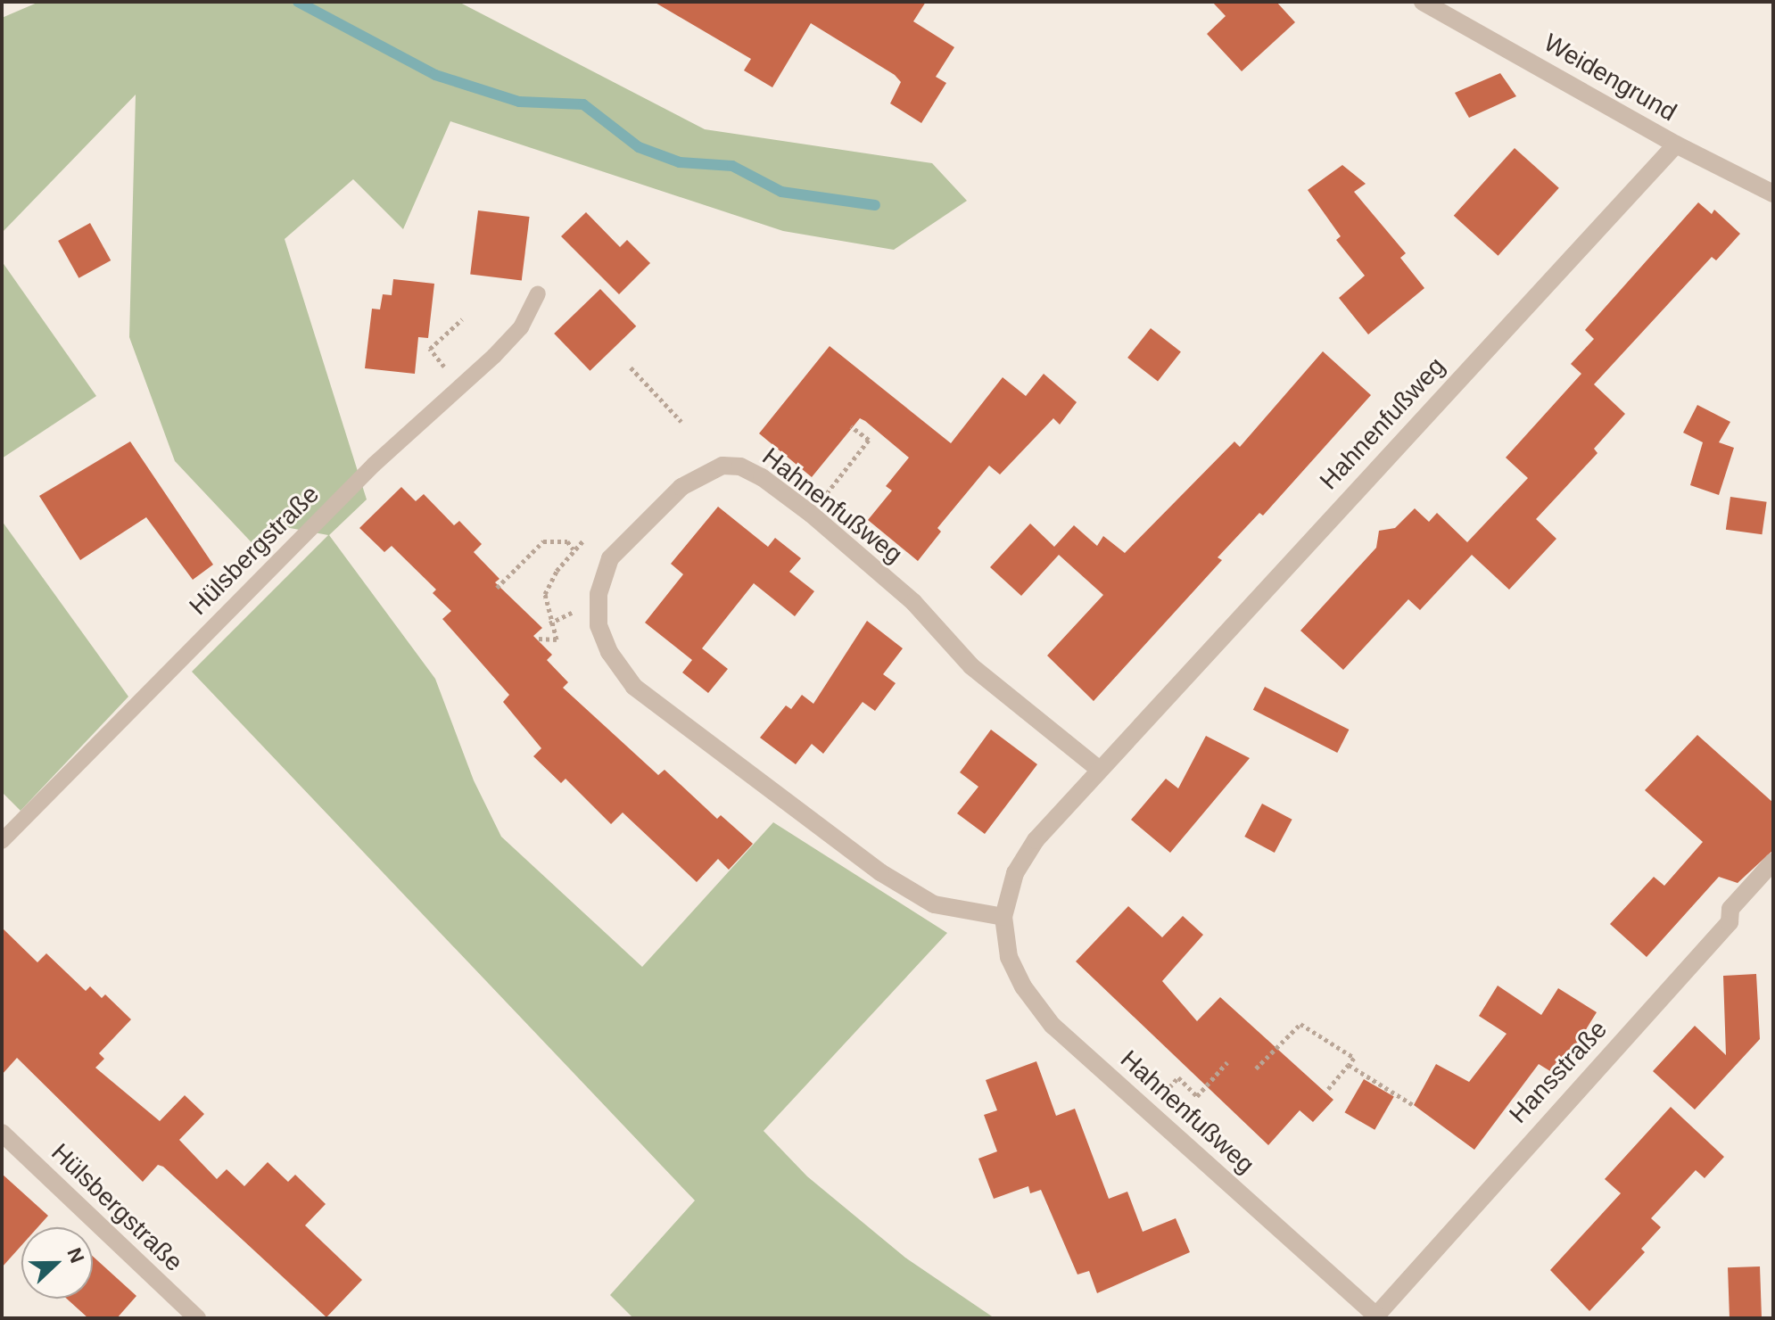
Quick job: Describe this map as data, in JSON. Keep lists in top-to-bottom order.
{
  "streets": {
    "street": [
      "Weidengrund",
      "Hahnenfußweg",
      "Hülsbergstraße",
      "Hansstraße"
    ]
  },
  "crossings": [
    ["Weidengrund", "Hahnenfußweg"],
    ["Hahnenfußweg", "Hansstraße"]
  ],
  "north": "right"
}
